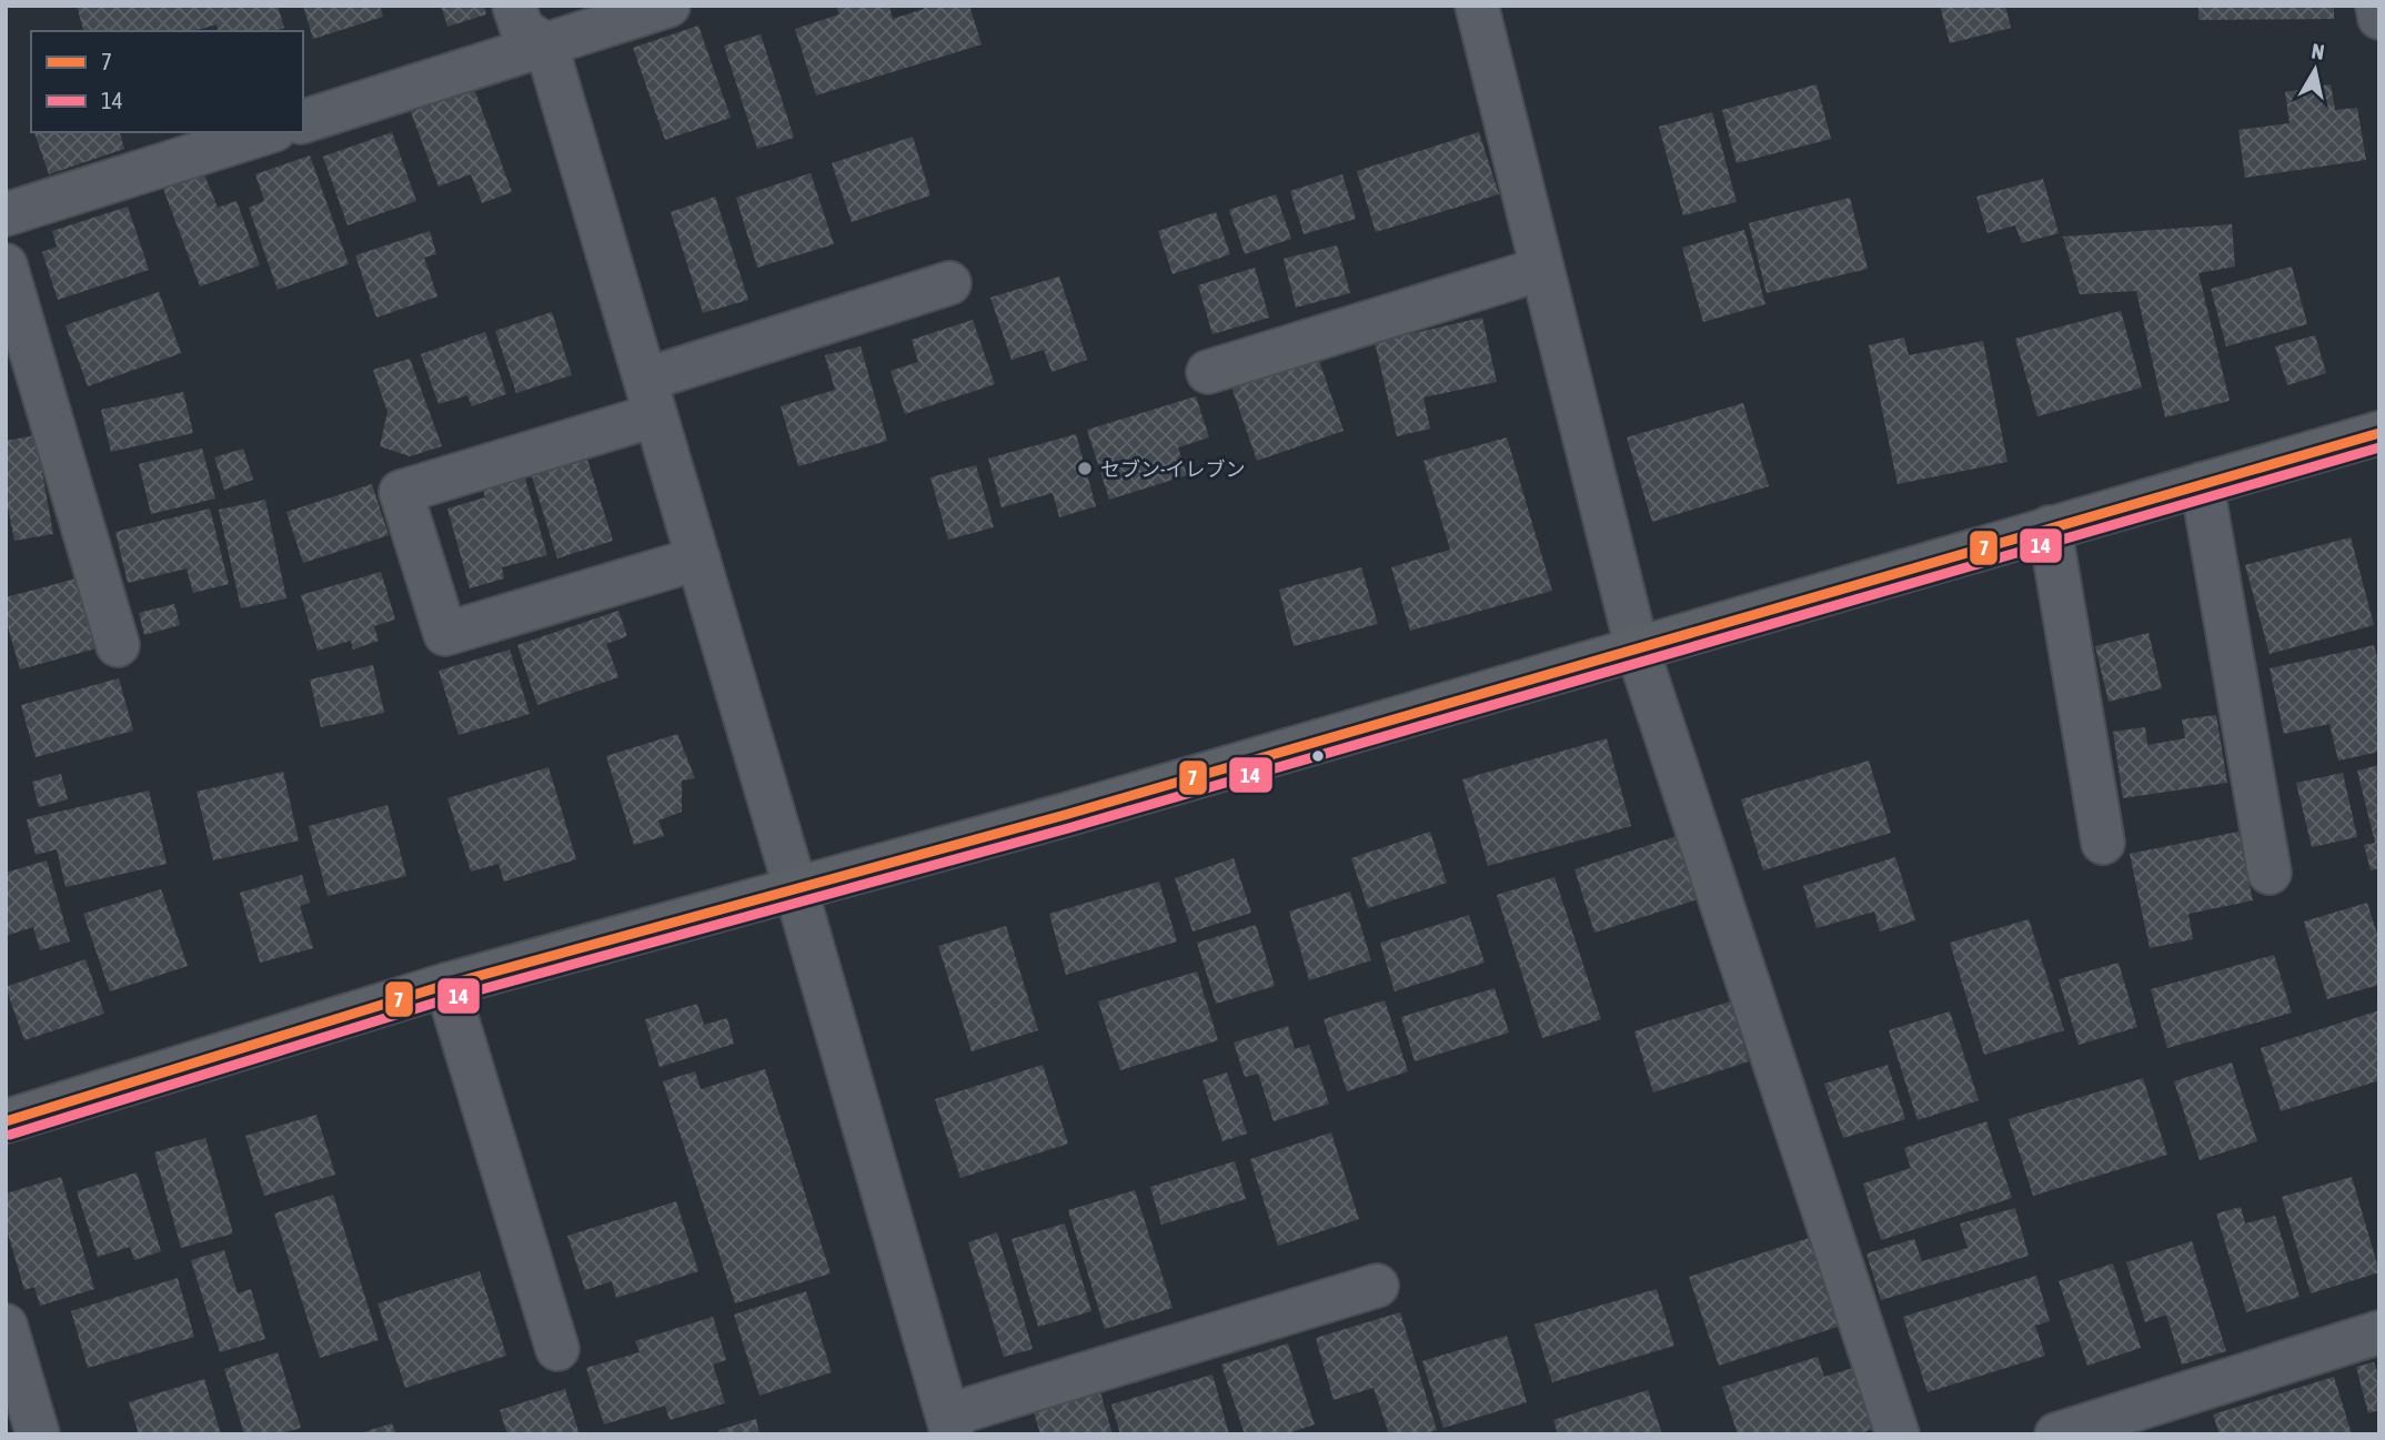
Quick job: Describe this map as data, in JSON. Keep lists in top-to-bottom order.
{
  "places": ["セブン-イレブン"],
  "lines": ["transit line 7", "transit line 14"],
  "legend": ["7", "14"],
  "north": "top"
}
